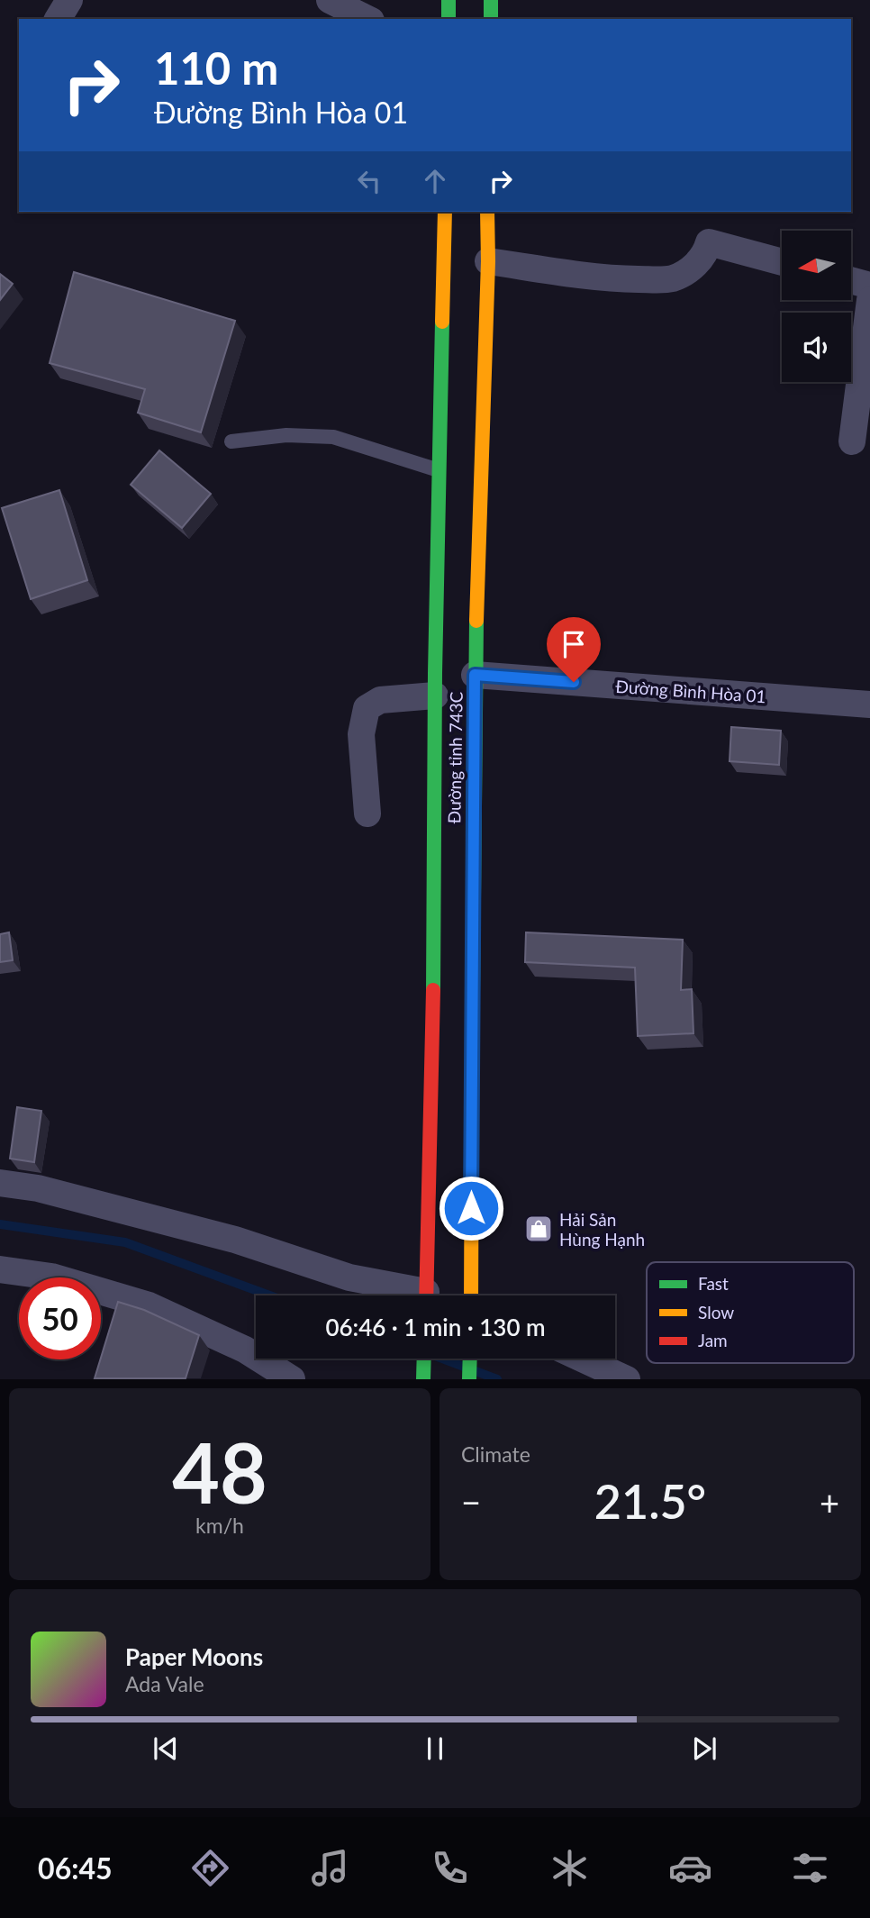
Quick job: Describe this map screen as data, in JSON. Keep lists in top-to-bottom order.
{
  "streets": {
    "main road": ["Đường tỉnh 743C"],
    "street": ["Đường Bình Hòa 01"]
  },
  "crossings": [
    ["Đường Bình Hòa 01", "Đường tỉnh 743C"]
  ],
  "places": {
    "shop": ["Hải Sản Hùng Hạnh"]
  },
  "legend": ["Fast", "Slow", "Jam"],
  "north": "left",
  "page": {
    "turn": ["110 m", "Đường Bình Hòa 01"],
    "limit": "50",
    "trip": "06:46 · 1 min · 130 m",
    "tile": [
      ["48", "km/h"],
      "Climate"
    ],
    "heat": ["−", "21.5°", "+"],
    "song": ["Paper Moons", "Ada Vale"],
    "tabs": "06:45"
  }
}
